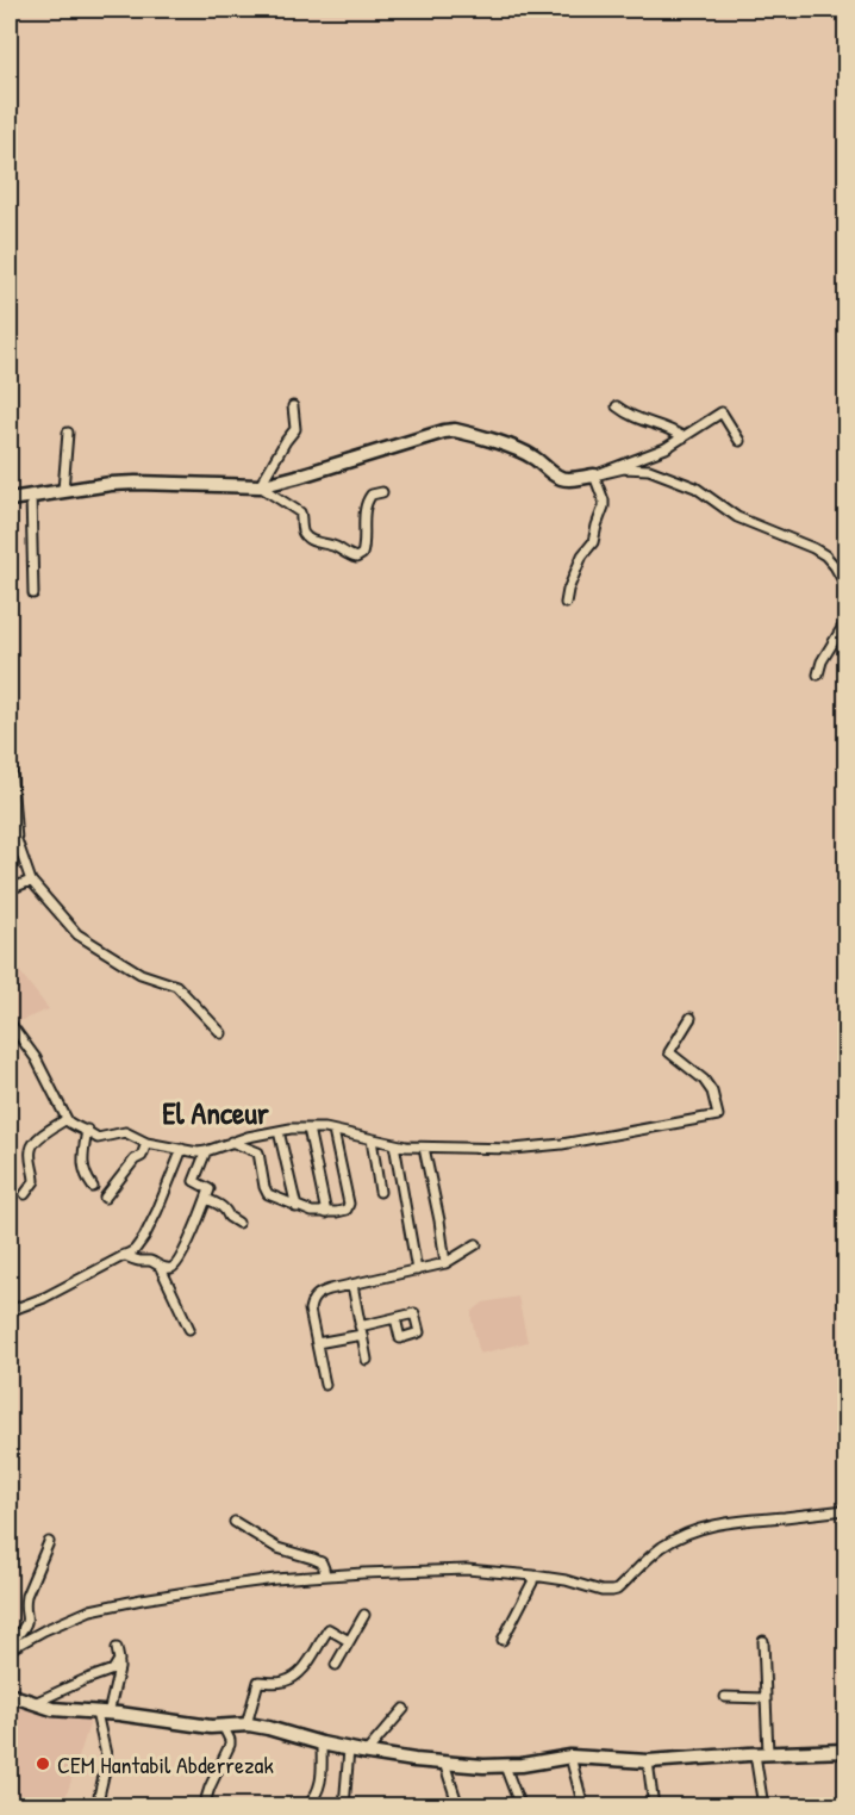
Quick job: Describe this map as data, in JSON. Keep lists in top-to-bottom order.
{
  "districts": ["El Anceur"],
  "places": ["CEM Hantabil Abderrezak"]
}
